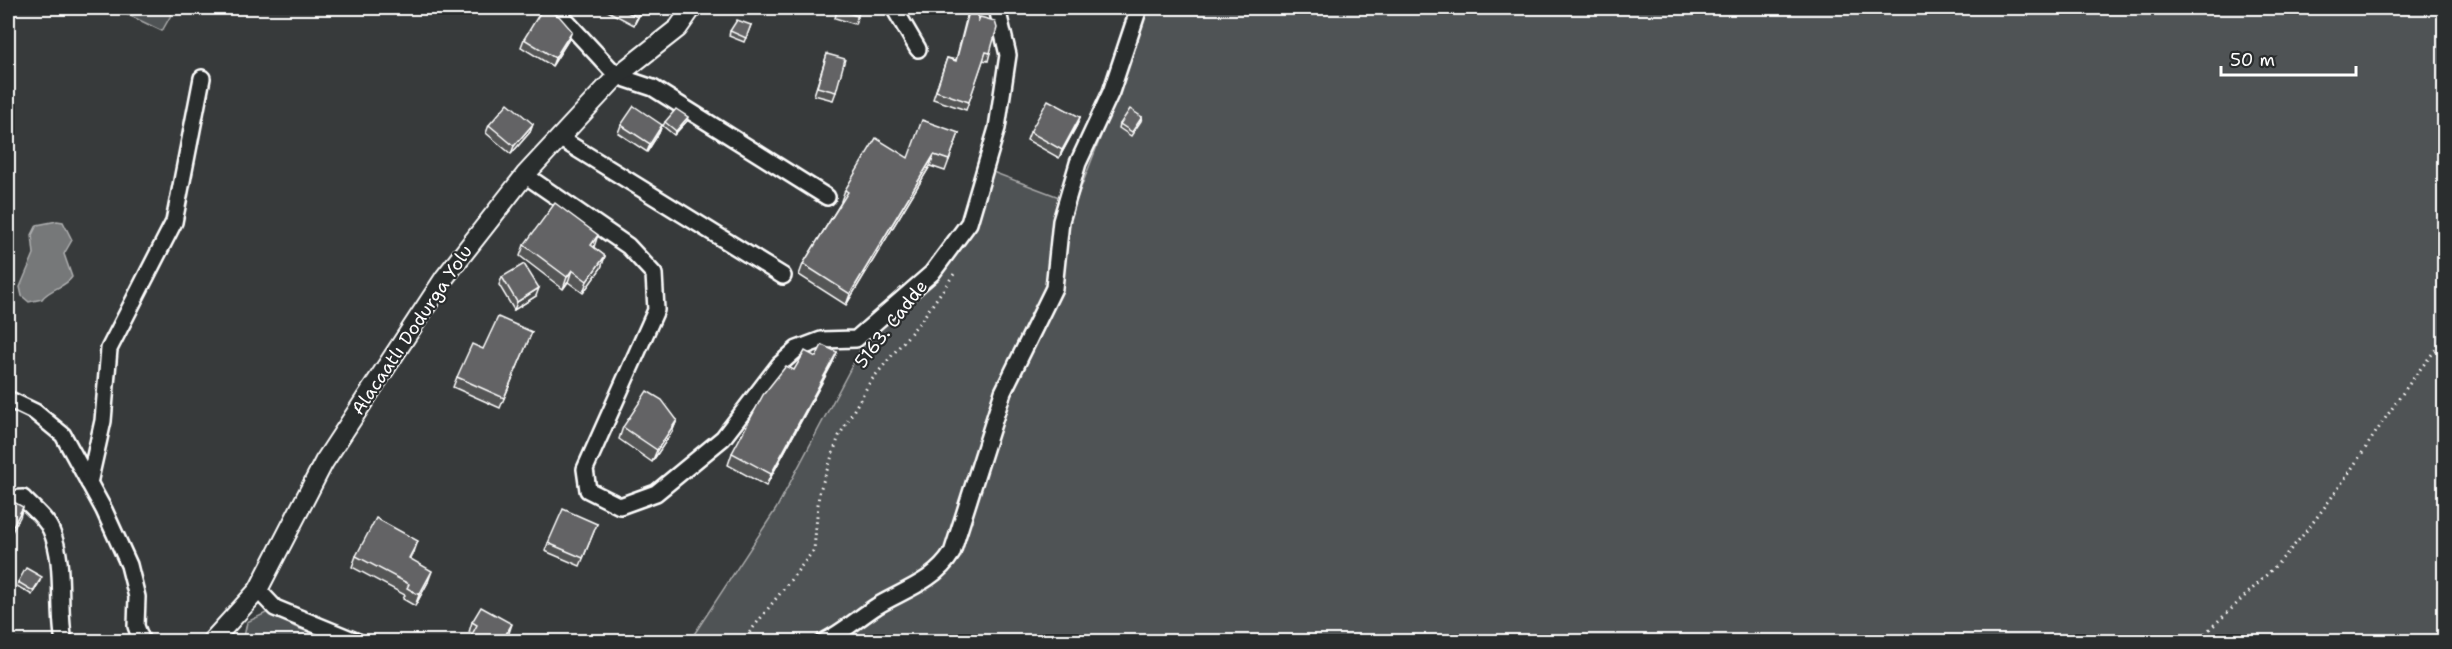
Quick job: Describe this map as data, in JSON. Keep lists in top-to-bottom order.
{
  "streets": {
    "street": ["Alacaatlı Dodurga Yolu"],
    "path": ["5163. Cadde"]
  },
  "scale_bar": "50 m"
}
